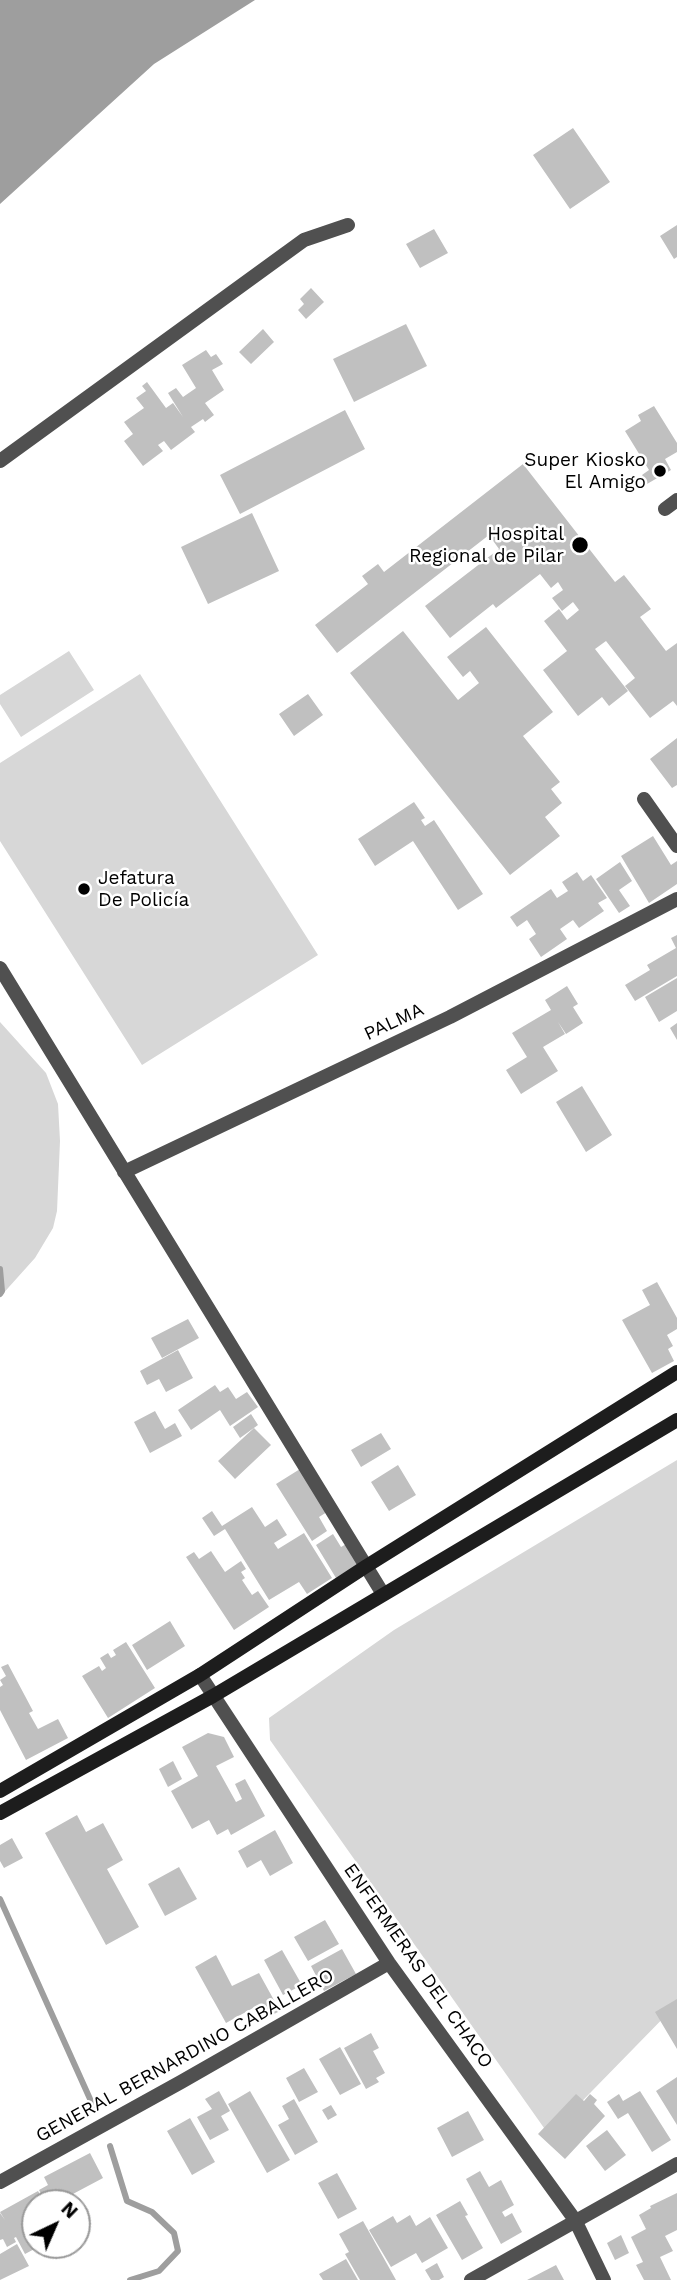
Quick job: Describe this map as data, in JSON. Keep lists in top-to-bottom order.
{
  "streets": {
    "street": ["PALMA", "ENFERMERAS DEL CHACO", "GENERAL BERNARDINO CABALLERO"]
  },
  "crossings": [
    ["ENFERMERAS DEL CHACO", "GENERAL BERNARDINO CABALLERO"]
  ],
  "places": ["Super Kiosko El Amigo", "Hospital Regional de Pilar", "Jefatura De Policía"],
  "north": "top right"
}
